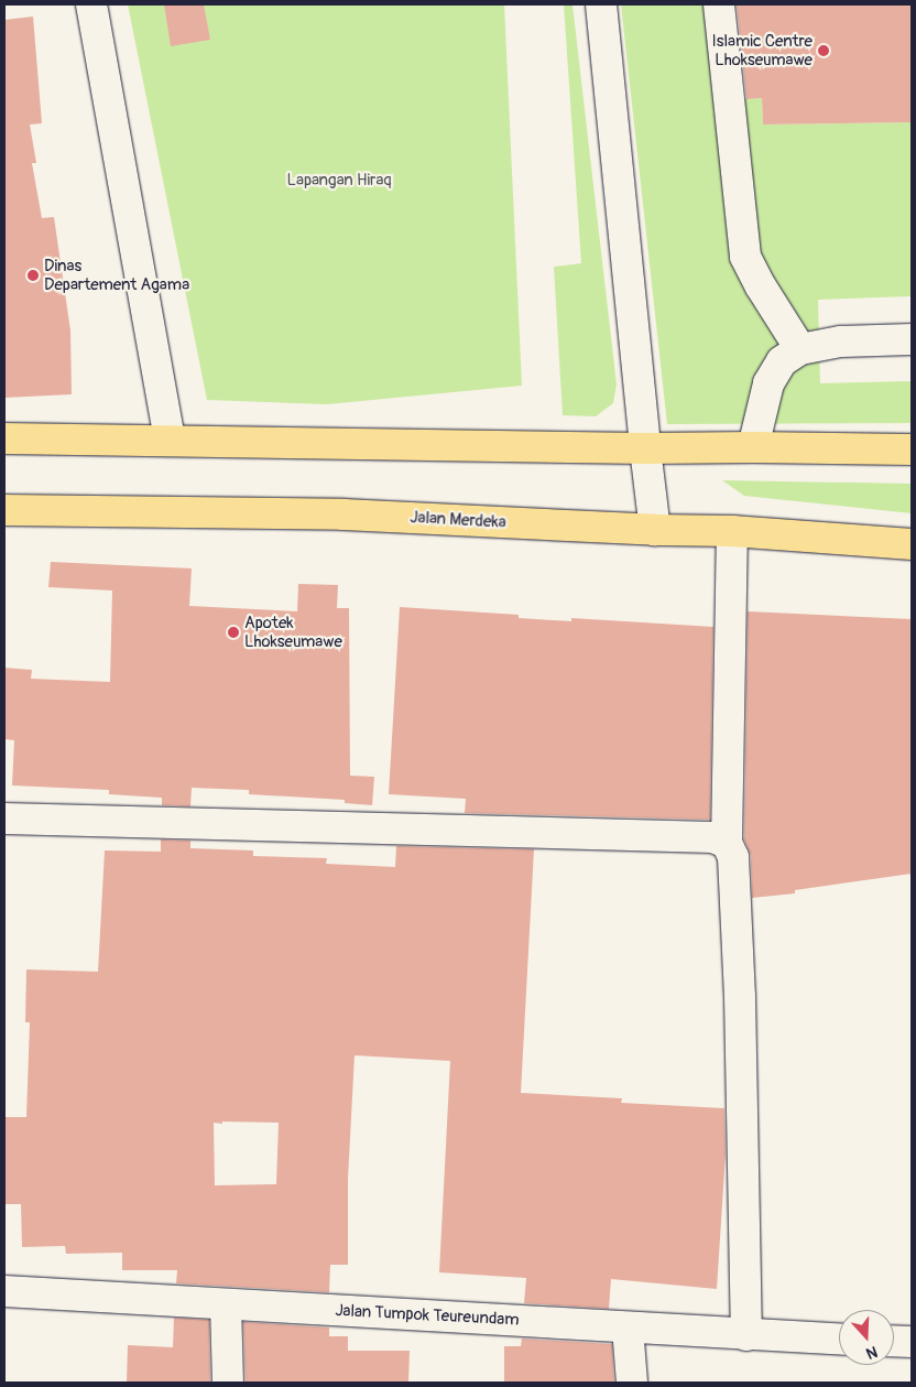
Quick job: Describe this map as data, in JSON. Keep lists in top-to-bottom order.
{
  "streets": {
    "main road": ["Jalan Merdeka"],
    "street": ["Jalan Tumpok Teureundam"]
  },
  "parks": ["Lapangan Hiraq"],
  "places": ["Islamic Centre Lhokseumawe", "Dinas Departement Agama", "Apotek Lhokseumawe"],
  "north": "bottom"
}
